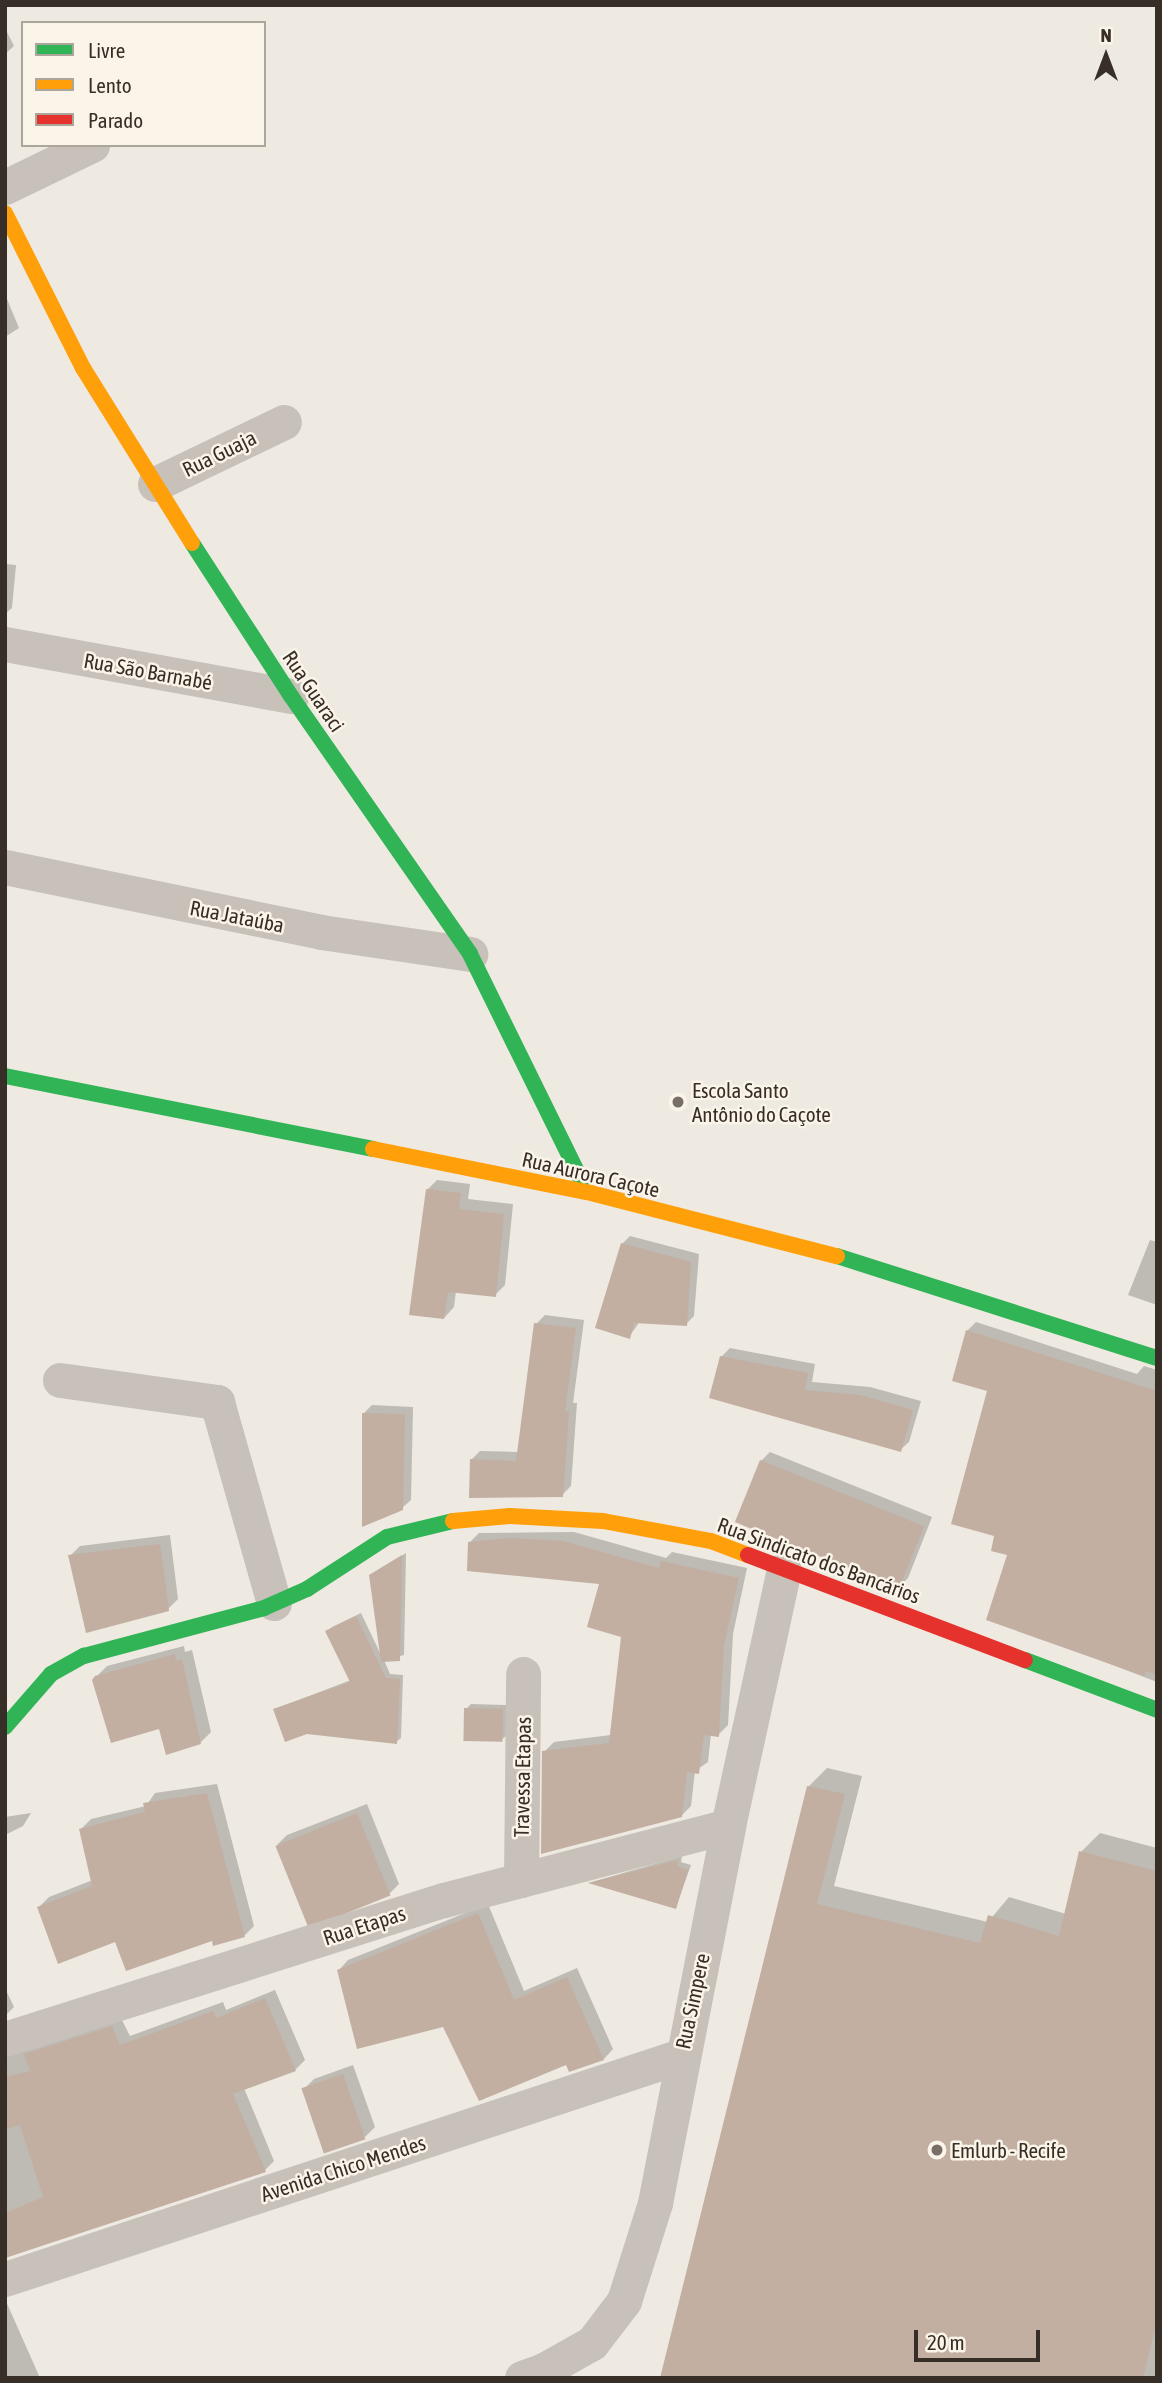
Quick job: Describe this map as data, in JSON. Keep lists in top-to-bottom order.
{
  "streets": {
    "street": [
      "Rua Guaja",
      "Rua São Barnabé",
      "Rua Guaraci",
      "Rua Jataúba",
      "Rua Aurora Caçote",
      "Rua Sindicato dos Bancários",
      "Travessa Etapas",
      "Rua Etapas",
      "Rua Simpere",
      "Avenida Chico Mendes"
    ]
  },
  "crossings": [
    ["Rua Guaja", "Rua Guaraci"],
    ["Rua São Barnabé", "Rua Guaraci"],
    ["Rua Guaraci", "Rua Jataúba"],
    ["Rua Guaraci", "Rua Aurora Caçote"],
    ["Rua Sindicato dos Bancários", "Rua Simpere"],
    ["Travessa Etapas", "Rua Etapas"],
    ["Rua Etapas", "Rua Simpere"],
    ["Rua Simpere", "Avenida Chico Mendes"]
  ],
  "places": ["Escola Santo Antônio do Caçote", "Emlurb - Recife"],
  "legend": ["Livre", "Lento", "Parado"],
  "scale_bar": "20 m",
  "north": "top"
}
